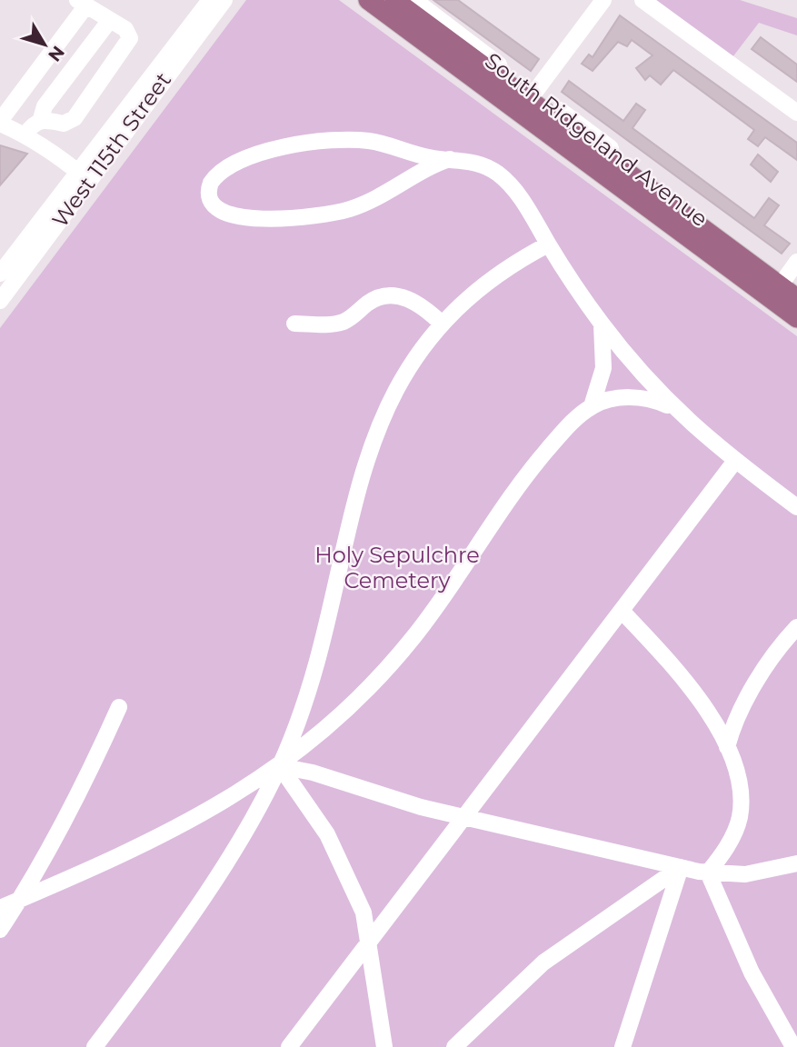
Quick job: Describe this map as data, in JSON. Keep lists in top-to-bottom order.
{
  "streets": {
    "main road": ["South Ridgeland Avenue"],
    "street": ["West 115th Street"]
  },
  "parks": ["Holy Sepulchre Cemetery"],
  "north": "bottom right"
}
